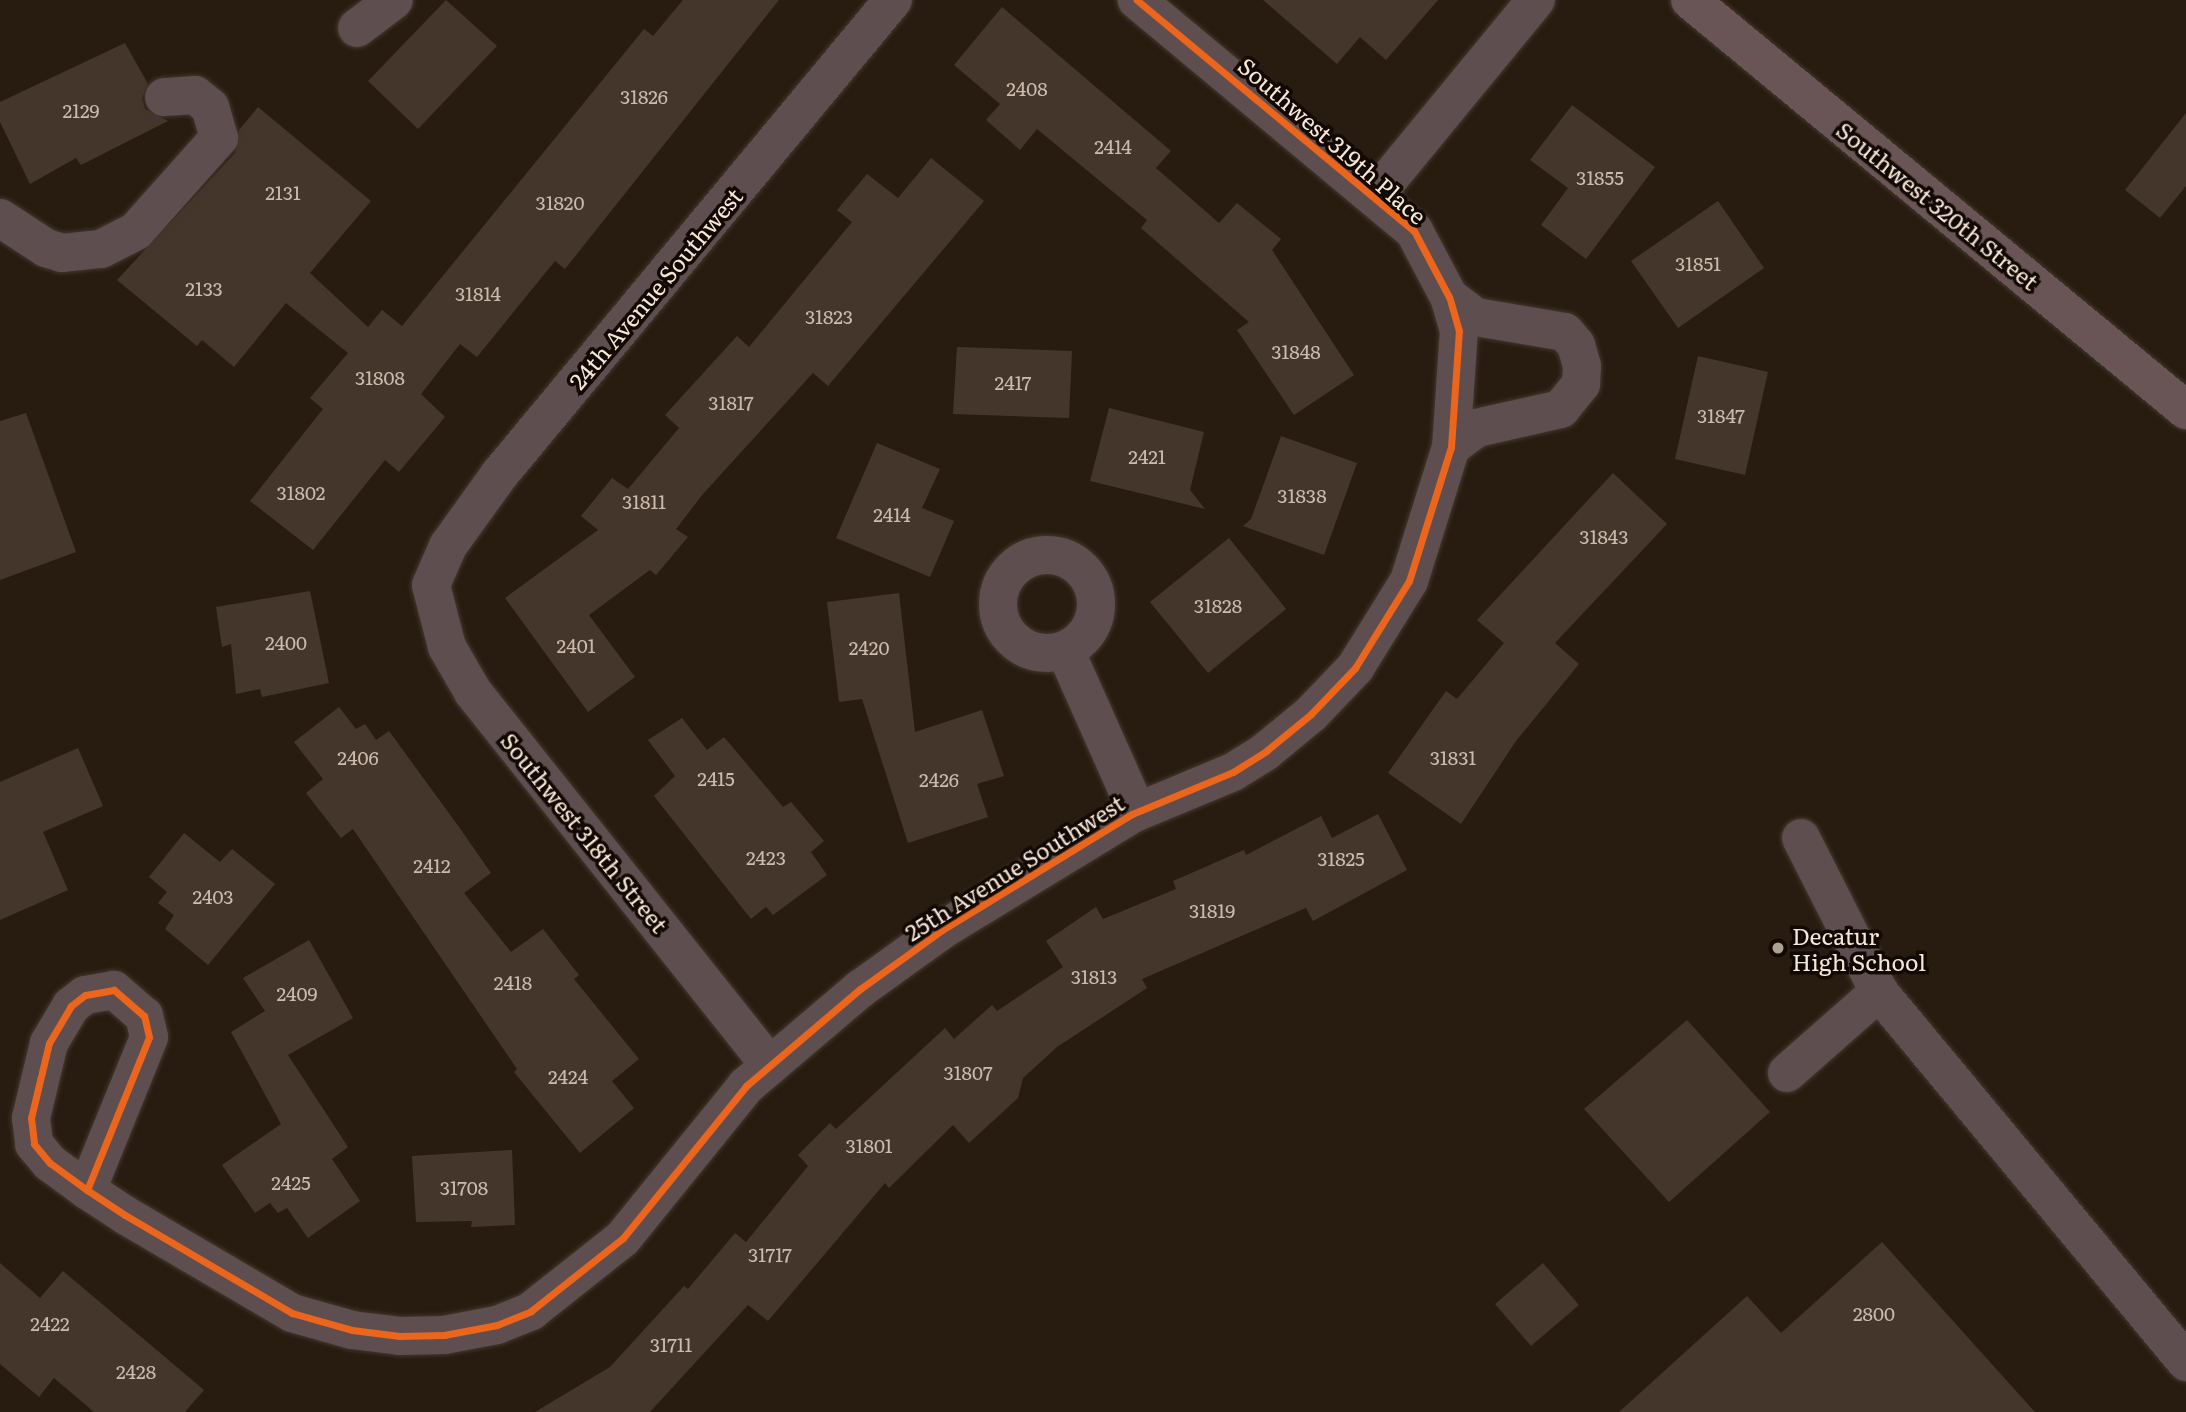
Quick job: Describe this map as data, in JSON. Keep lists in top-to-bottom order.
{
  "streets": {
    "main road": ["Southwest 320th Street"],
    "street": [
      "Southwest 319th Place",
      "24th Avenue Southwest",
      "Southwest 318th Street",
      "25th Avenue Southwest"
    ]
  },
  "crossings": [
    ["Southwest 319th Place", "25th Avenue Southwest"],
    ["24th Avenue Southwest", "Southwest 318th Street"],
    ["Southwest 318th Street", "25th Avenue Southwest"]
  ],
  "places": ["Decatur High School"],
  "house_numbers": [
    "2408",
    "31826",
    "2129",
    "2414",
    "31855",
    "2131",
    "31820",
    "31851",
    "2133",
    "31814",
    "31823",
    "31848",
    "31808",
    "2417",
    "31817",
    "31847",
    "2421",
    "31802",
    "31838",
    "31811",
    "2414",
    "31843",
    "31828",
    "2400",
    "2401",
    "2420",
    "2406",
    "31831",
    "2415",
    "2426",
    "2423",
    "31825",
    "2412",
    "2403",
    "31819",
    "31813",
    "2418",
    "2409",
    "31807",
    "2424",
    "31801",
    "2425",
    "31708",
    "31717",
    "2800",
    "2422",
    "31711",
    "2428"
  ]
}
